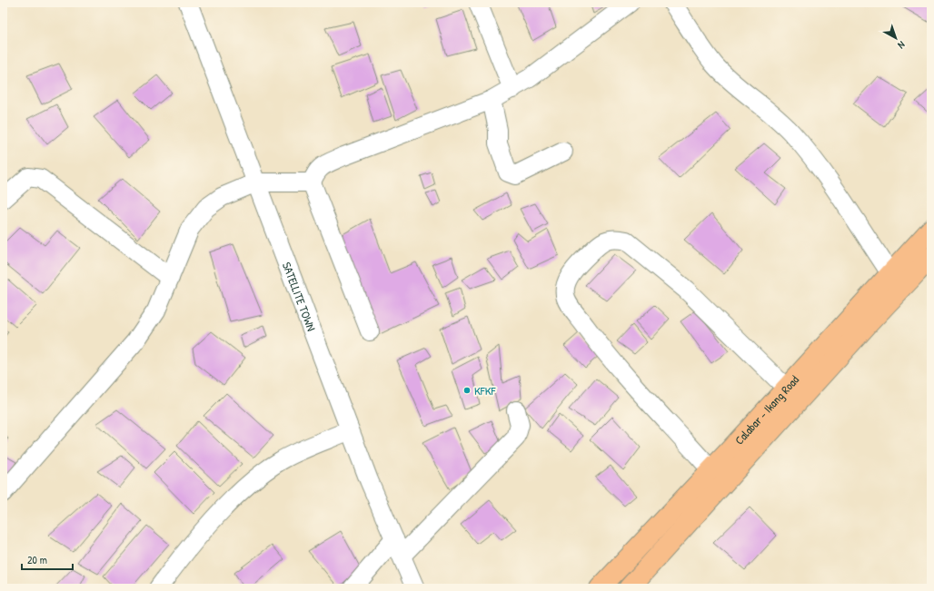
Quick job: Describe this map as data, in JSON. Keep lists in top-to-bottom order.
{
  "streets": {
    "main road": ["Calabar - Ikang Road"],
    "street": ["SATELLITE TOWN"]
  },
  "places": ["KFKF"],
  "scale_bar": "20 m",
  "north": "bottom right"
}
